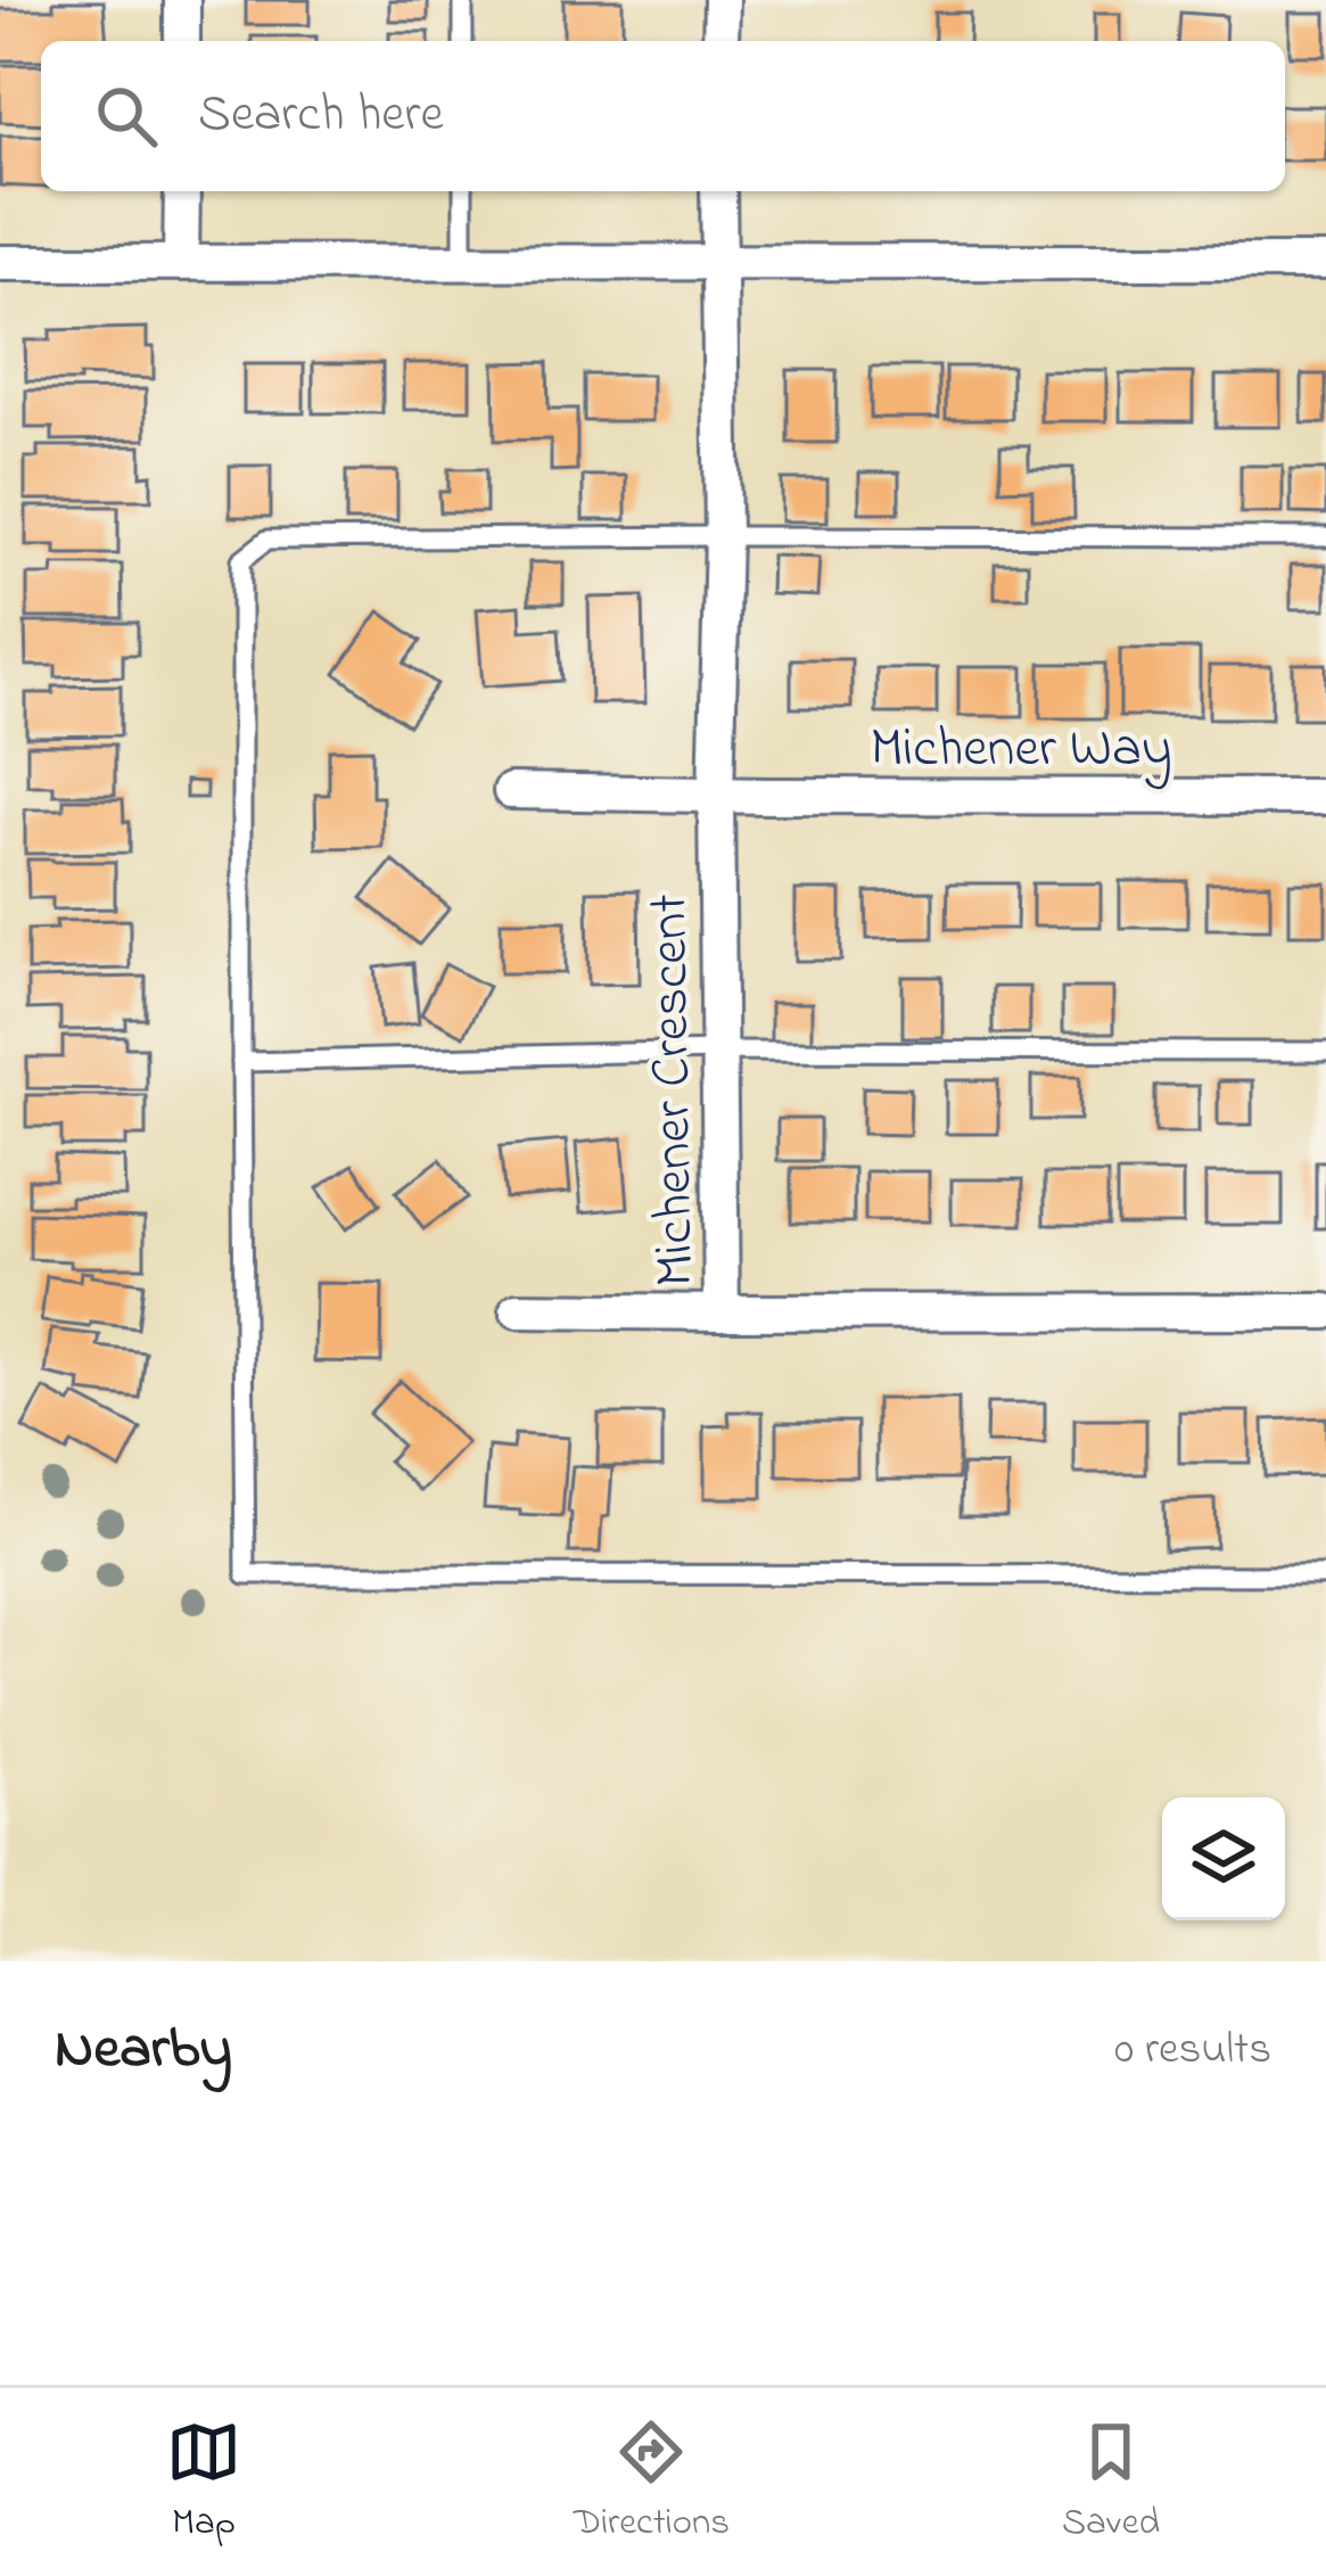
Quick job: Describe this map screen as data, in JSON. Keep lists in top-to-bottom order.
{
  "streets": {
    "street": ["Michener Way", "Michener Crescent"]
  },
  "crossings": [
    ["Michener Way", "Michener Crescent"]
  ],
  "page": {
    "search": "Search here",
    "heading": ["Nearby", "0 results"],
    "nav": ["Map", "Directions", "Saved"]
  }
}
